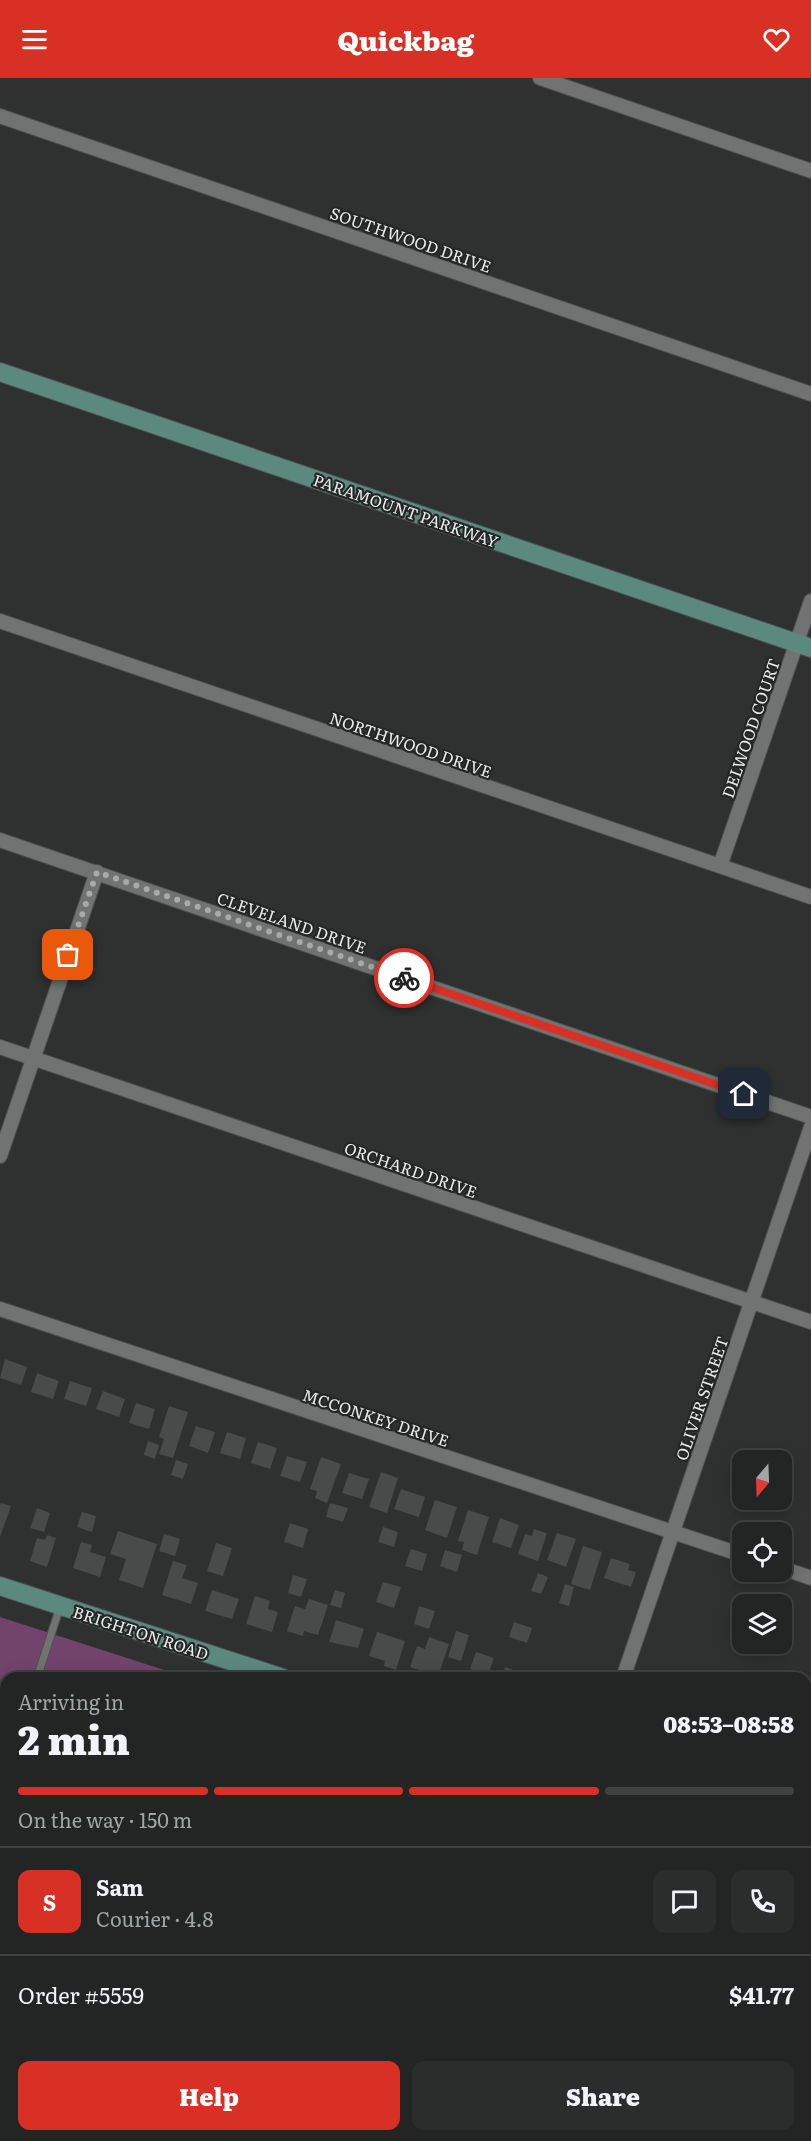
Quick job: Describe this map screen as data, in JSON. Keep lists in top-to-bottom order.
{
  "streets": {
    "street": [
      "SOUTHWOOD DRIVE",
      "PARAMOUNT PARKWAY",
      "DELWOOD COURT",
      "NORTHWOOD DRIVE",
      "CLEVELAND DRIVE",
      "ORCHARD DRIVE",
      "OLIVER STREET",
      "MCCONKEY DRIVE",
      "BRIGHTON ROAD"
    ]
  },
  "crossings": [
    ["PARAMOUNT PARKWAY", "DELWOOD COURT"],
    ["DELWOOD COURT", "NORTHWOOD DRIVE"],
    ["ORCHARD DRIVE", "OLIVER STREET"],
    ["OLIVER STREET", "MCCONKEY DRIVE"]
  ],
  "north": "bottom",
  "page": {
    "header": "Quickbag",
    "heading": ["2 min", "Arriving in", "08:53–08:58"],
    "panel": [
      "Sam",
      "Courier · 4.8",
      "Order #5559",
      "$41.77"
    ],
    "bar": "On the way · 150 m",
    "round": "S",
    "buttons": ["Help", "Share"]
  }
}
